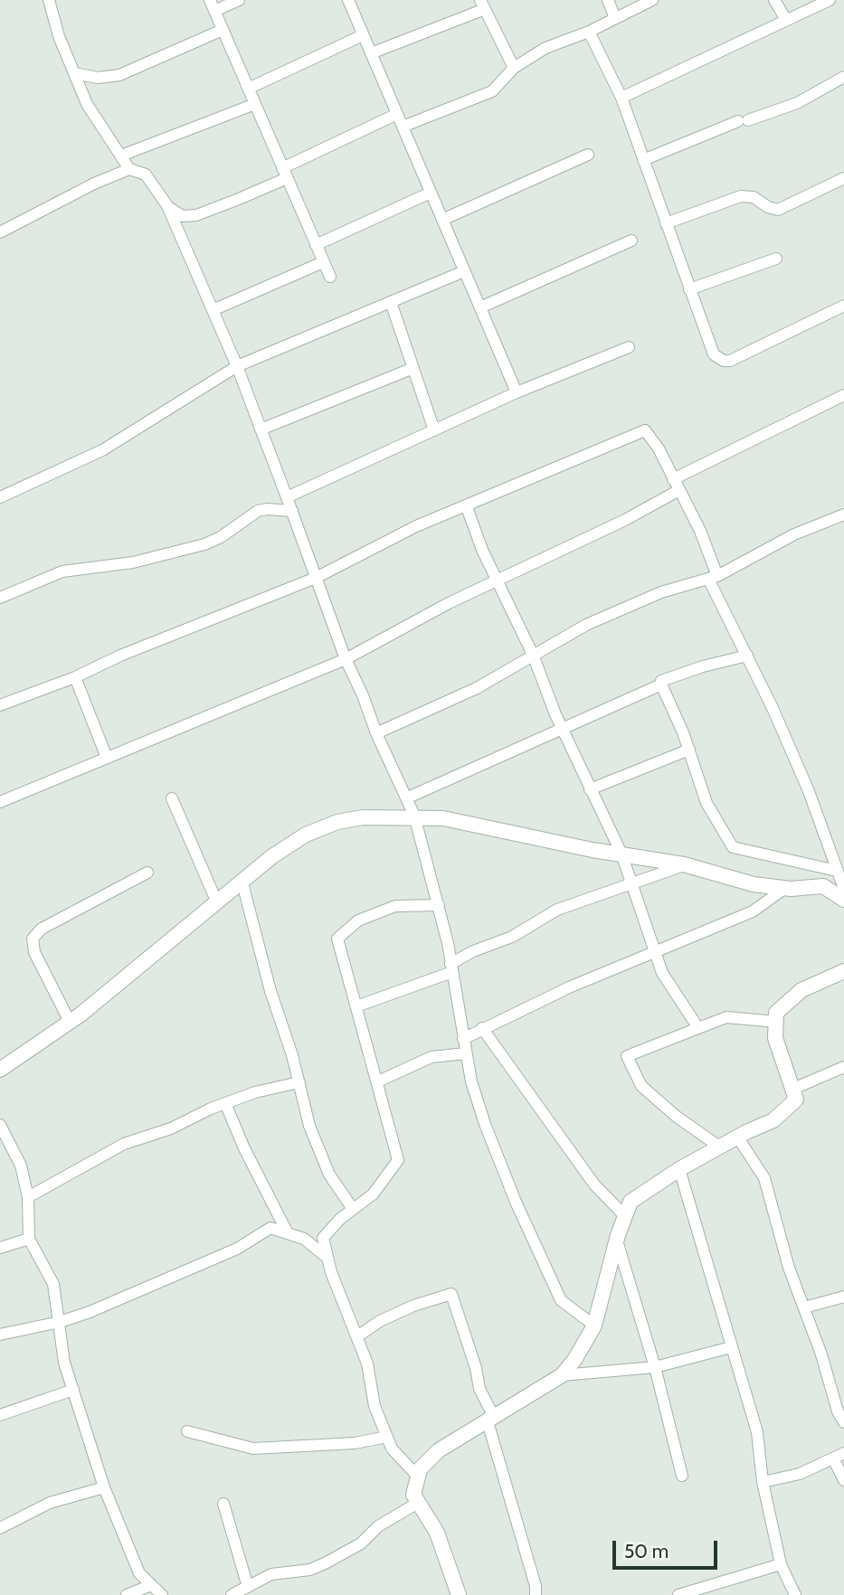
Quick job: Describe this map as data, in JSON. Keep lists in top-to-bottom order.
{
  "scale_bar": "50 m"
}
